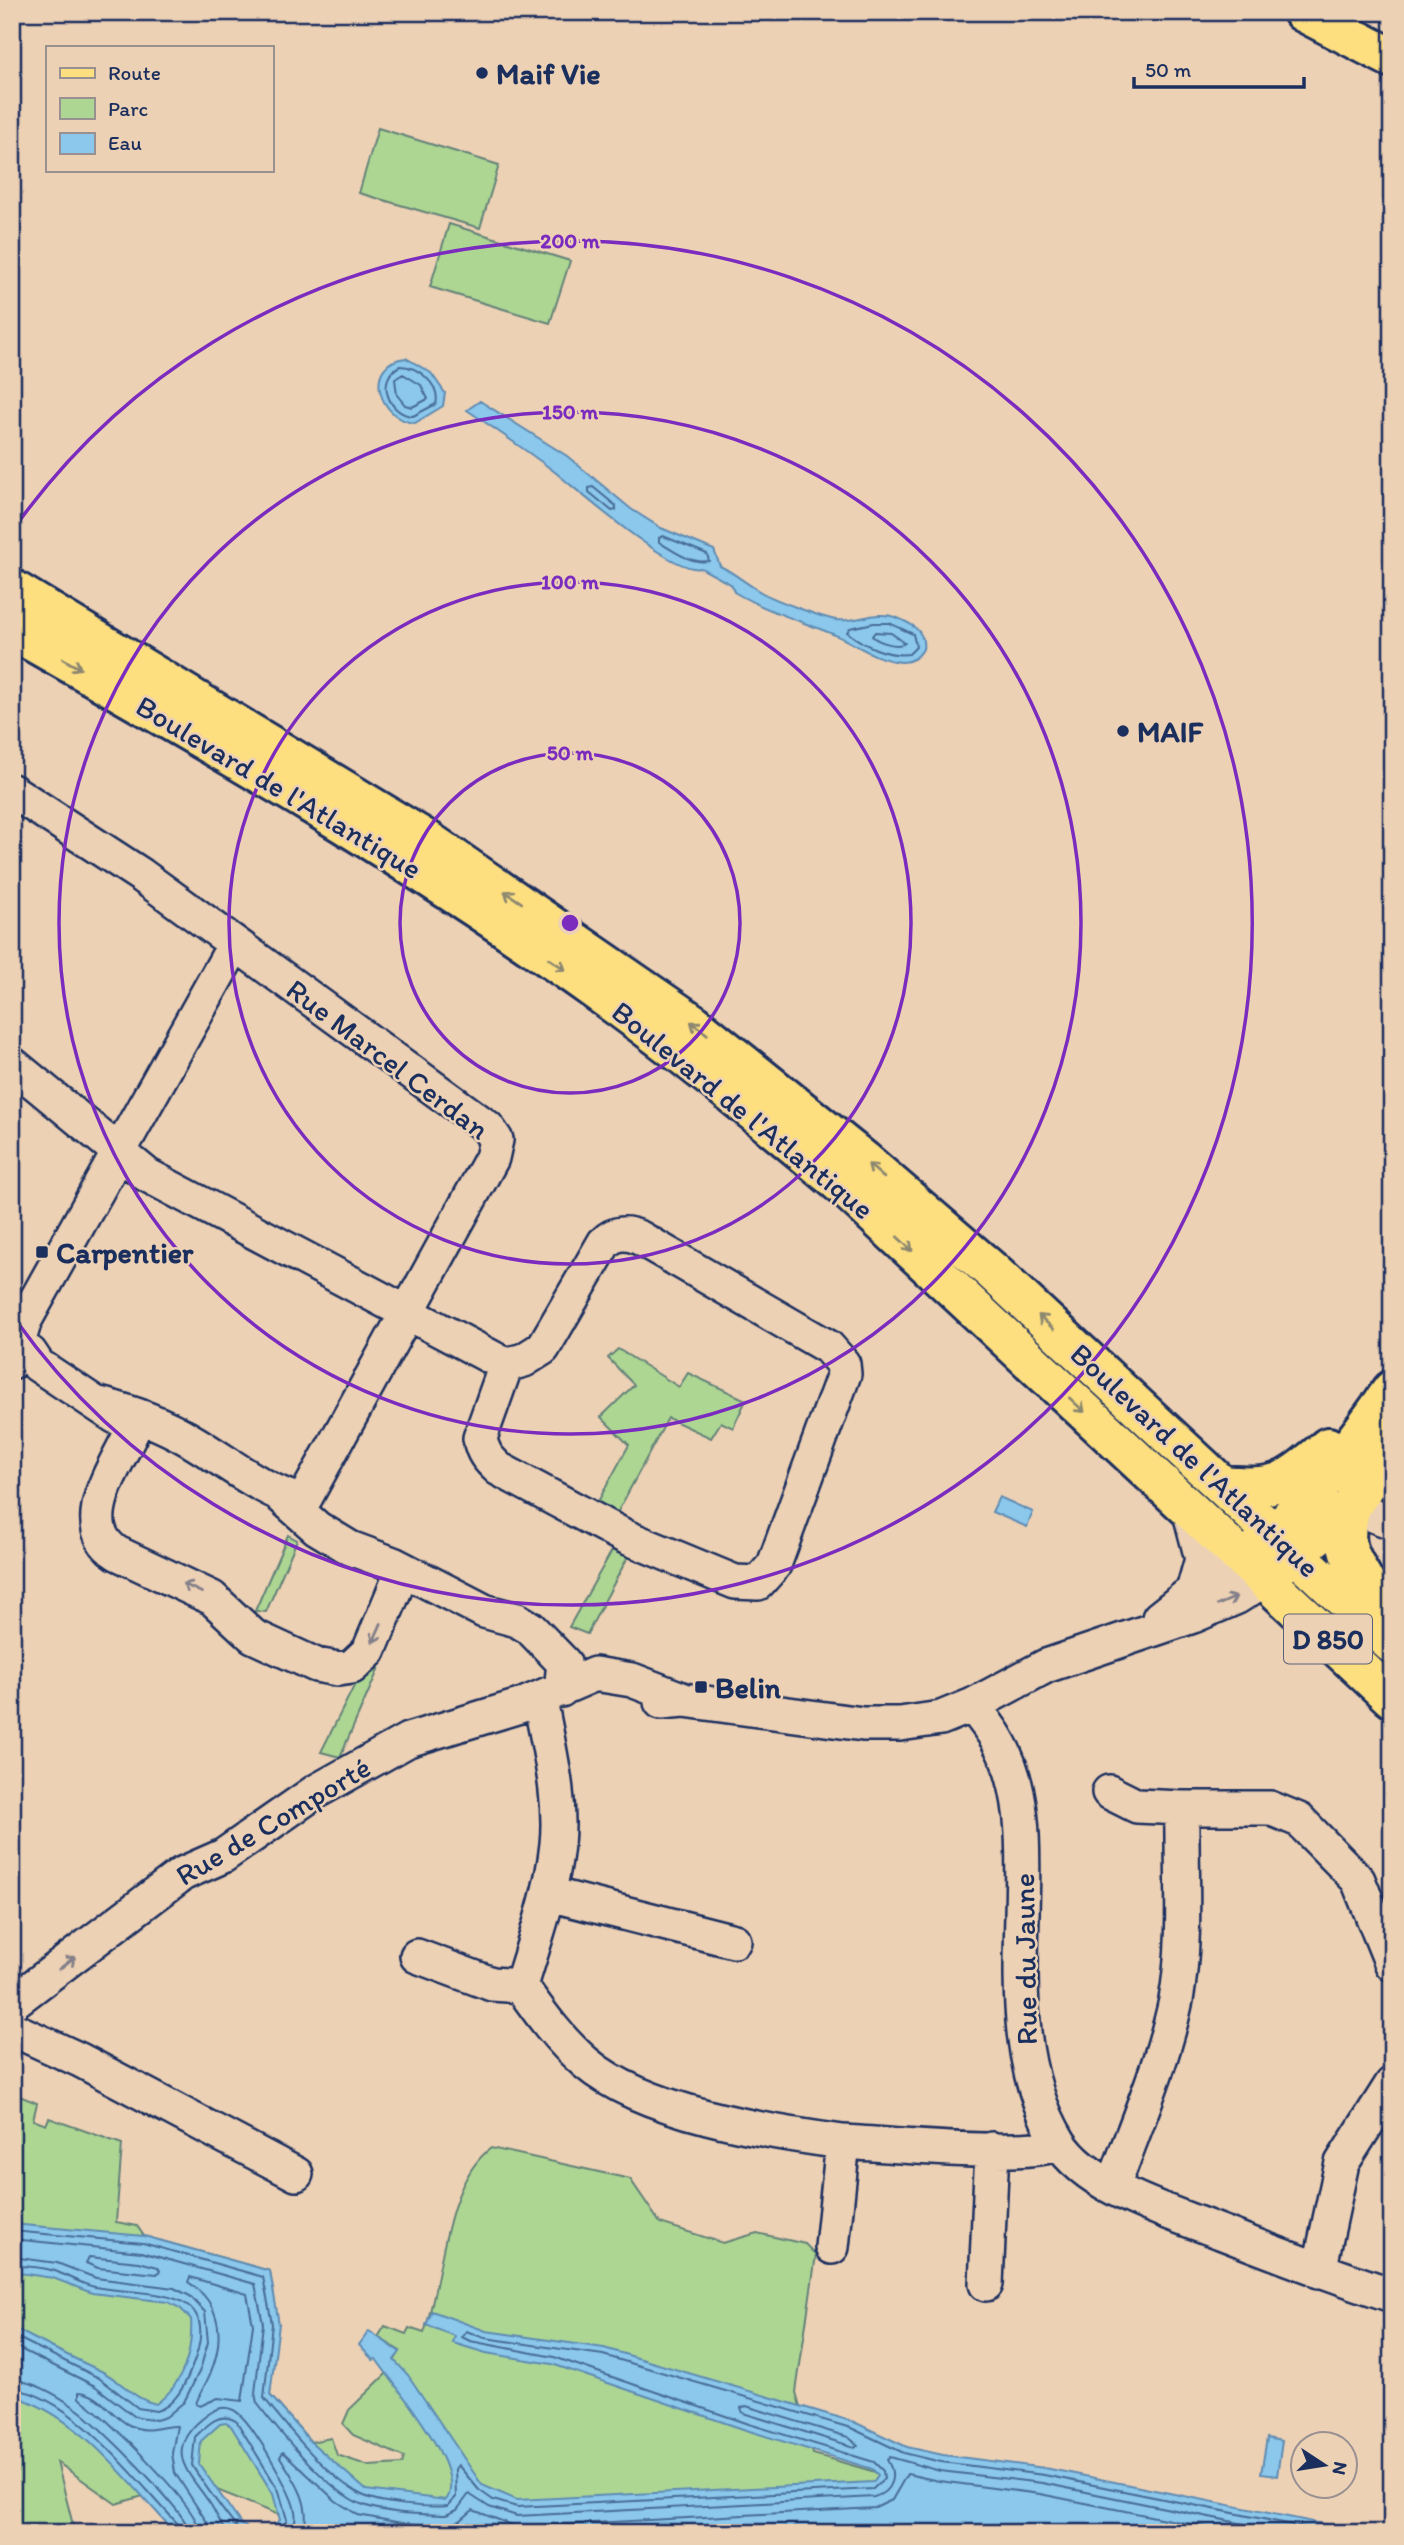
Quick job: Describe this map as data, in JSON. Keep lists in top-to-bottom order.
{
  "streets": {
    "main road": ["Boulevard de l'Atlantique", "D 850"],
    "street": ["Rue Marcel Cerdan", "Rue de Comporté", "Rue du Jaune"]
  },
  "crossings": [
    ["Boulevard de l'Atlantique", "D 850"],
    ["Boulevard de l'Atlantique", "Rue de Comporté"],
    ["D 850", "Rue de Comporté"],
    ["Rue de Comporté", "Rue du Jaune"]
  ],
  "one_way": ["Rue de Comporté"],
  "places": {
    "other": ["Maif Vie", "MAIF"],
    "transit": ["Carpentier", "Belin"]
  },
  "legend": ["Route", "Parc", "Eau"],
  "scale_bar": "50 m",
  "north": "right",
  "rings": [
    "200 m",
    "150 m",
    "100 m",
    "50 m"
  ]
}
